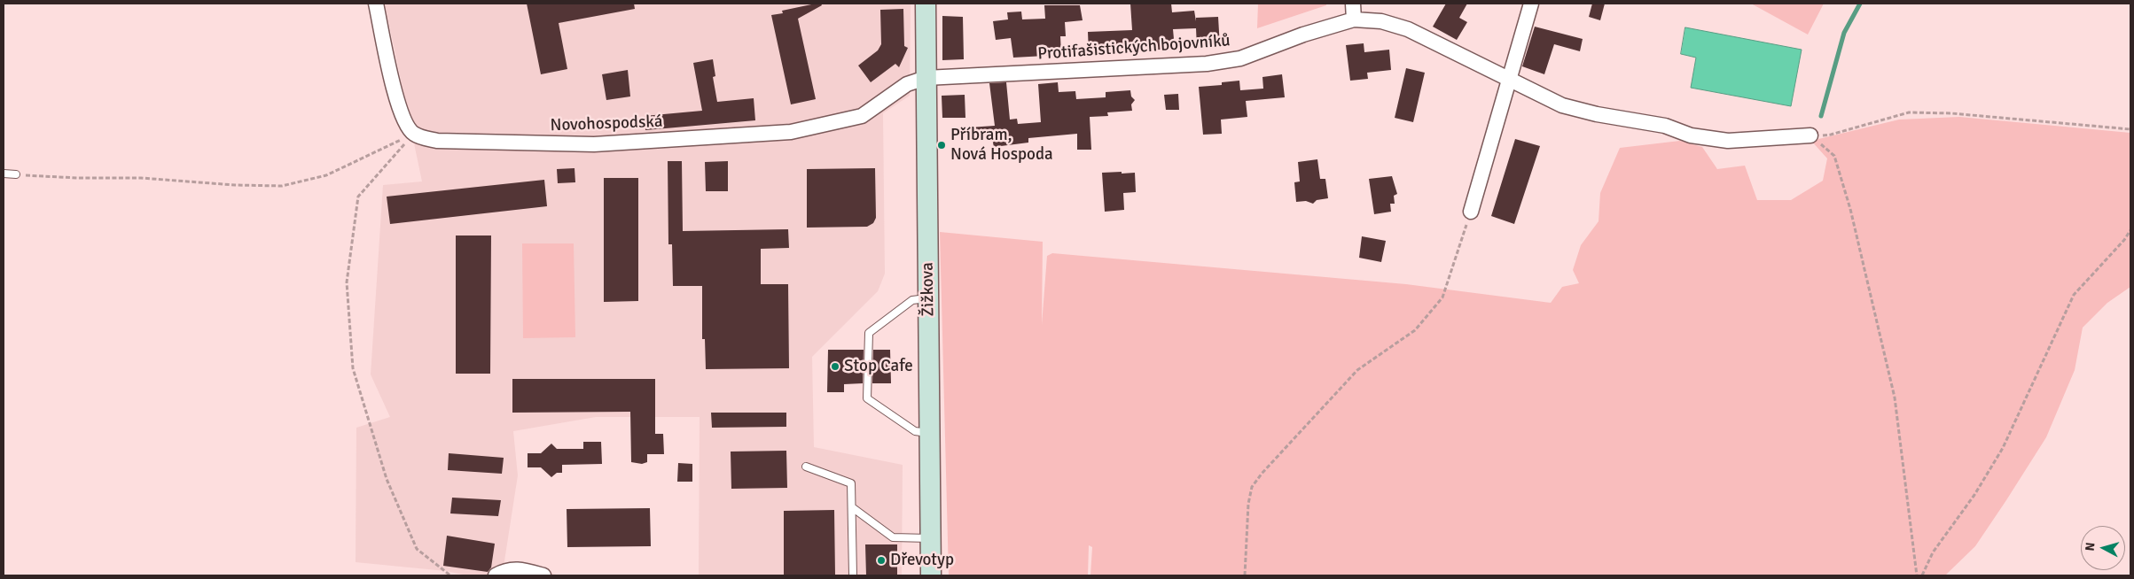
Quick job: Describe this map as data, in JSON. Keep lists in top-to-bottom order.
{
  "streets": {
    "street": ["Protifašistických bojovníků", "Novohospodská", "Žižkova"]
  },
  "crossings": [
    ["Protifašistických bojovníků", "Novohospodská"],
    ["Protifašistických bojovníků", "Žižkova"],
    ["Novohospodská", "Žižkova"]
  ],
  "places": ["Příbram, Nová Hospoda", "Stop Cafe", "Dřevotyp"],
  "north": "left"
}
